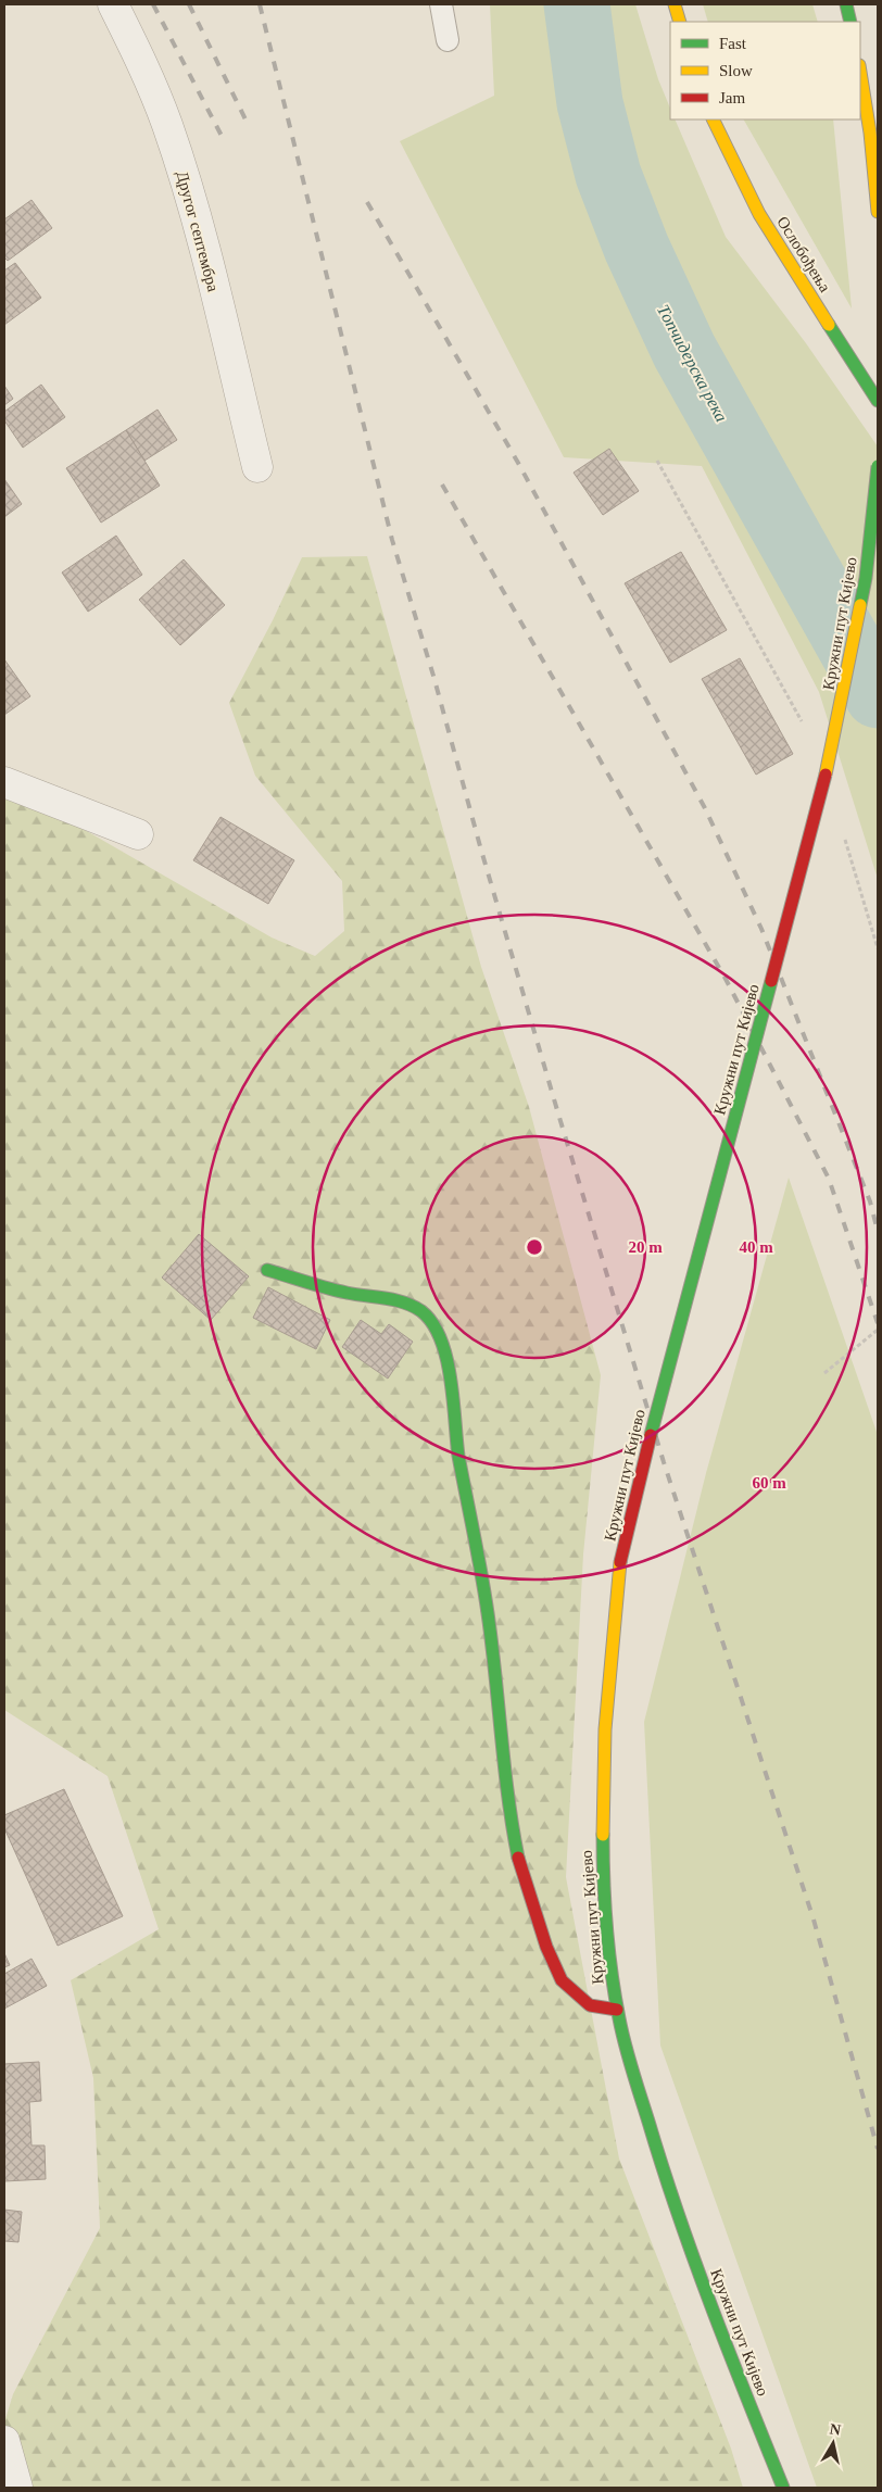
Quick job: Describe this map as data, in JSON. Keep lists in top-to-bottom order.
{
  "streets": {
    "main road": ["Ослобођења", "Кружни пут Кијево"],
    "street": ["Другог септембра"]
  },
  "water": ["Топчидерска река"],
  "legend": ["Fast", "Slow", "Jam"],
  "north": "top",
  "rings": ["20 m", "40 m", "60 m"]
}
